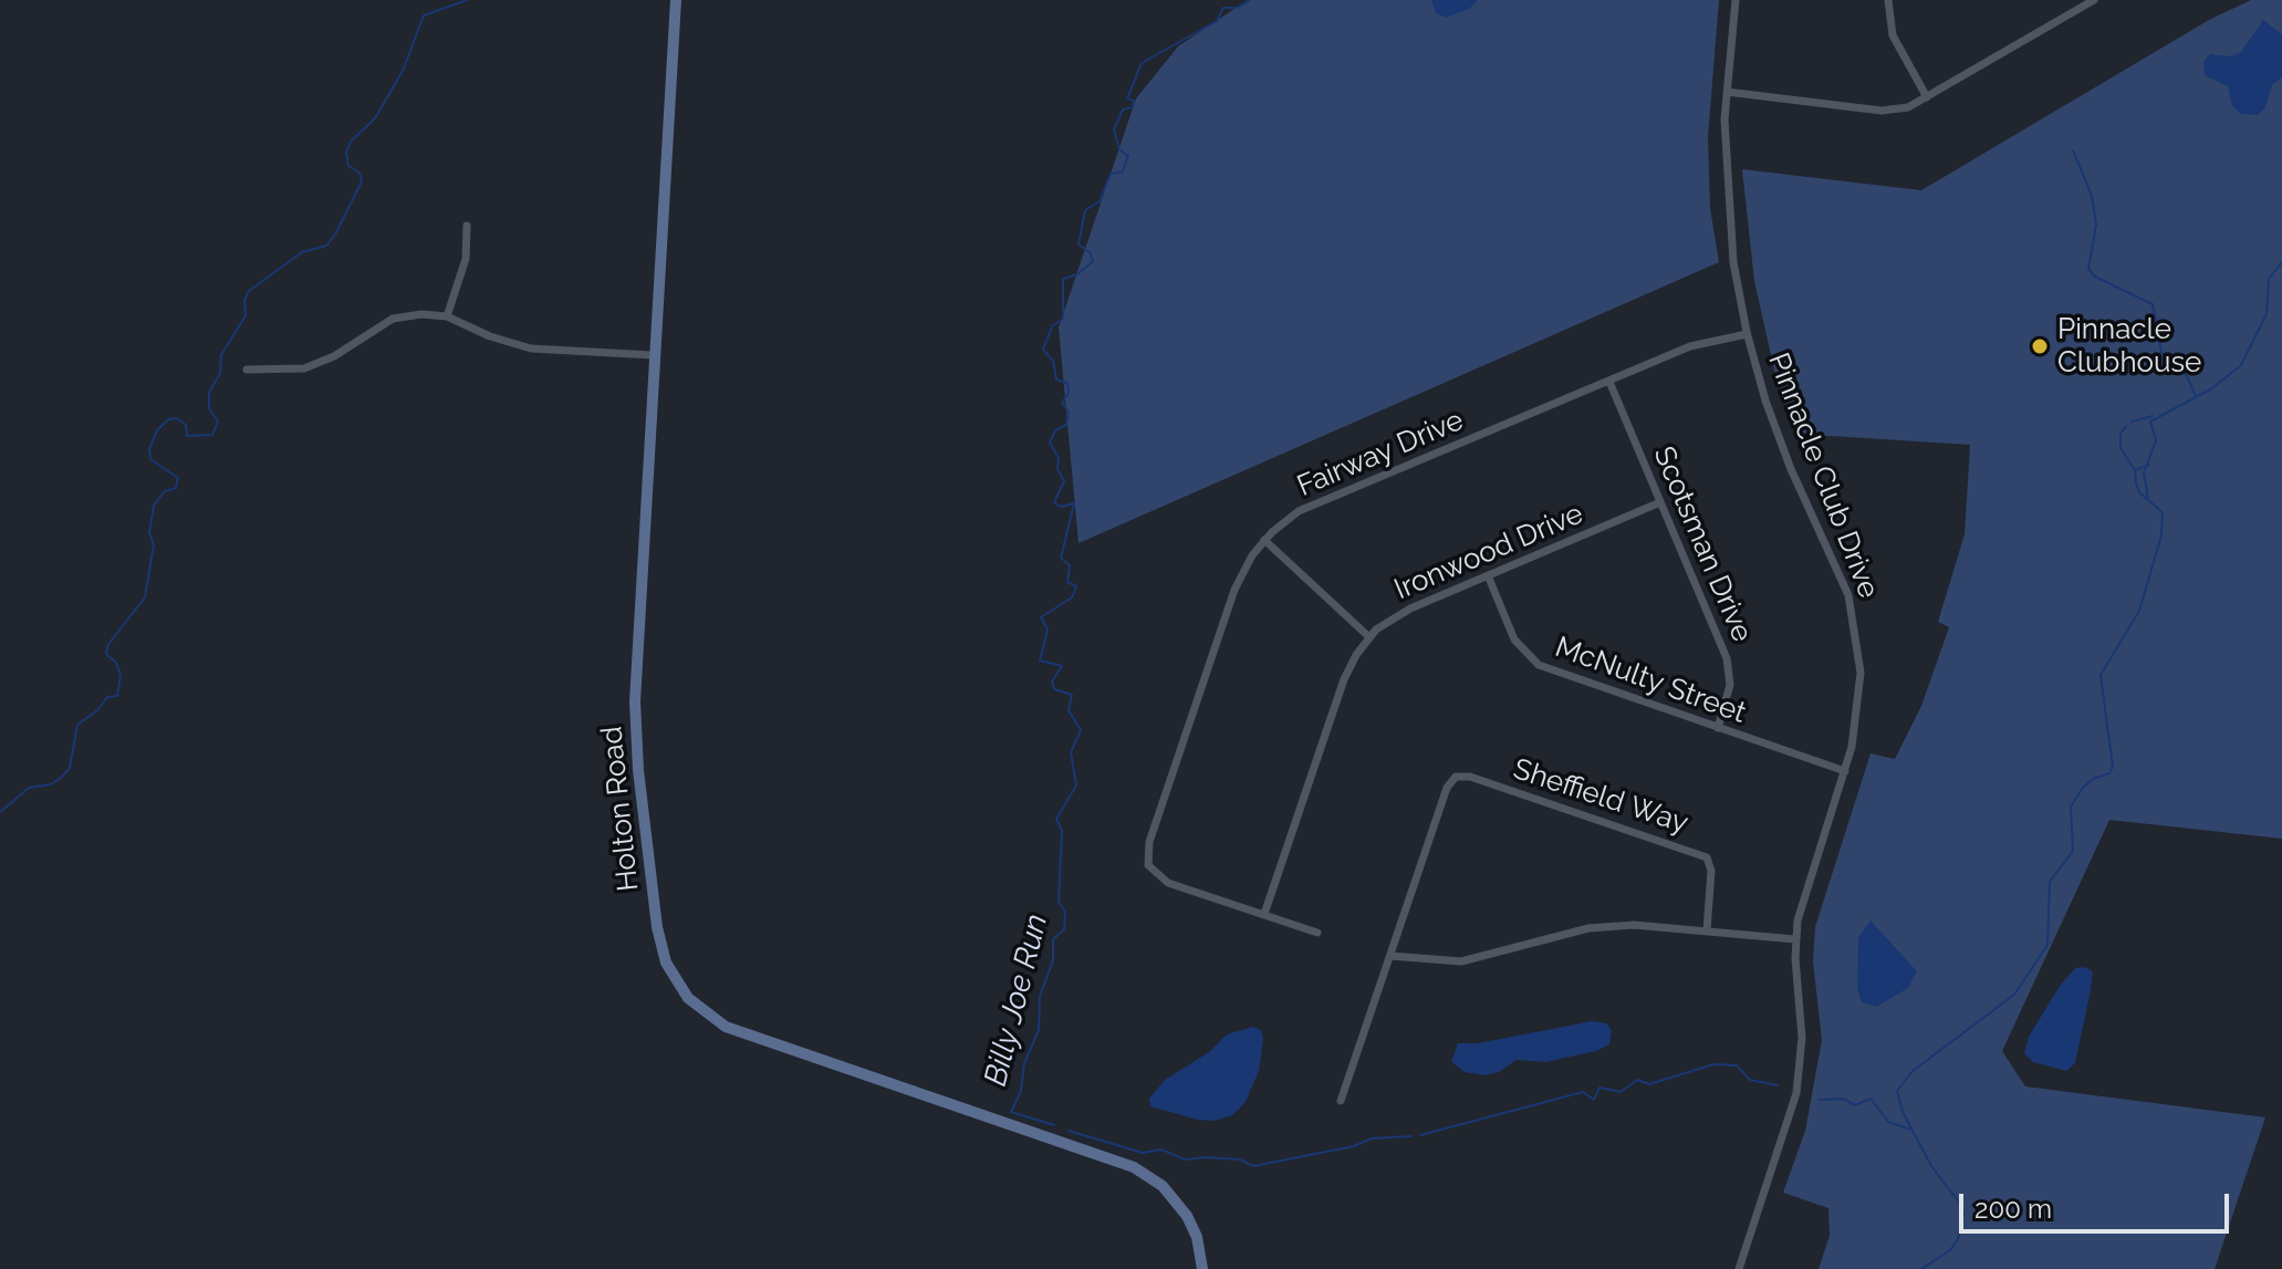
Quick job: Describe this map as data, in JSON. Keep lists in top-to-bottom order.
{
  "streets": {
    "street": [
      "Fairway Drive",
      "Pinnacle Club Drive",
      "Scotsman Drive",
      "Ironwood Drive",
      "McNulty Street",
      "Sheffield Way",
      "Holton Road"
    ]
  },
  "crossings": [
    ["Fairway Drive", "Pinnacle Club Drive"],
    ["Fairway Drive", "Scotsman Drive"],
    ["Fairway Drive", "Ironwood Drive"],
    ["Pinnacle Club Drive", "McNulty Street"],
    ["Scotsman Drive", "Ironwood Drive"],
    ["Scotsman Drive", "McNulty Street"],
    ["Ironwood Drive", "McNulty Street"]
  ],
  "water": ["Billy Joe Run"],
  "places": ["Pinnacle Clubhouse"],
  "scale_bar": "200 m"
}
